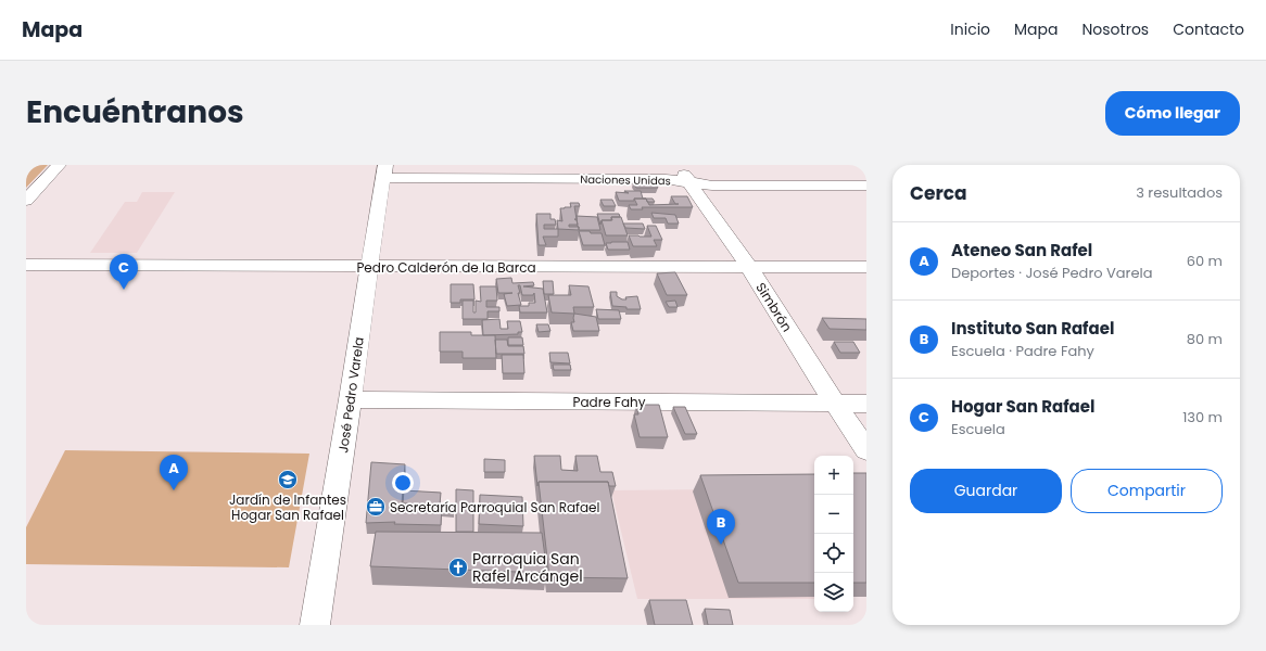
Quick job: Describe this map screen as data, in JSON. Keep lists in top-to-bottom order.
{
  "streets": {
    "street": [
      "Naciones Unidas",
      "Pedro Calderón de la Barca",
      "Simbrón",
      "José Pedro Varela",
      "Padre Fahy"
    ]
  },
  "crossings": [
    ["Naciones Unidas", "Simbrón"],
    ["Naciones Unidas", "José Pedro Varela"],
    ["Pedro Calderón de la Barca", "Simbrón"],
    ["Pedro Calderón de la Barca", "José Pedro Varela"],
    ["Simbrón", "Padre Fahy"],
    ["José Pedro Varela", "Padre Fahy"]
  ],
  "places": {
    "school or university": ["Jardín de Infantes Hogar San Rafael"],
    "office": ["Secretaría Parroquial San Rafael"],
    "church": ["Parroquia San Rafel Arcángel"]
  },
  "page": {
    "header": "Mapa",
    "nav": [
      "Inicio",
      "Mapa",
      "Nosotros",
      "Contacto"
    ],
    "title": "Encuéntranos",
    "buttons": [
      "Cómo llegar",
      ["Guardar", "Compartir"]
    ],
    "heading": ["Cerca", "3 resultados"],
    "list": [
      {
        "mark": "A",
        "name": "Ateneo San Rafel",
        "note": "Deportes · José Pedro Varela",
        "value": "60 m"
      },
      {
        "mark": "B",
        "name": "Instituto San Rafael",
        "note": "Escuela · Padre Fahy",
        "value": "80 m"
      },
      {
        "mark": "C",
        "name": "Hogar San Rafael",
        "note": "Escuela",
        "value": "130 m"
      }
    ],
    "pins": ["C", "A", "B"],
    "map_buttons": ["+", "−"]
  }
}
